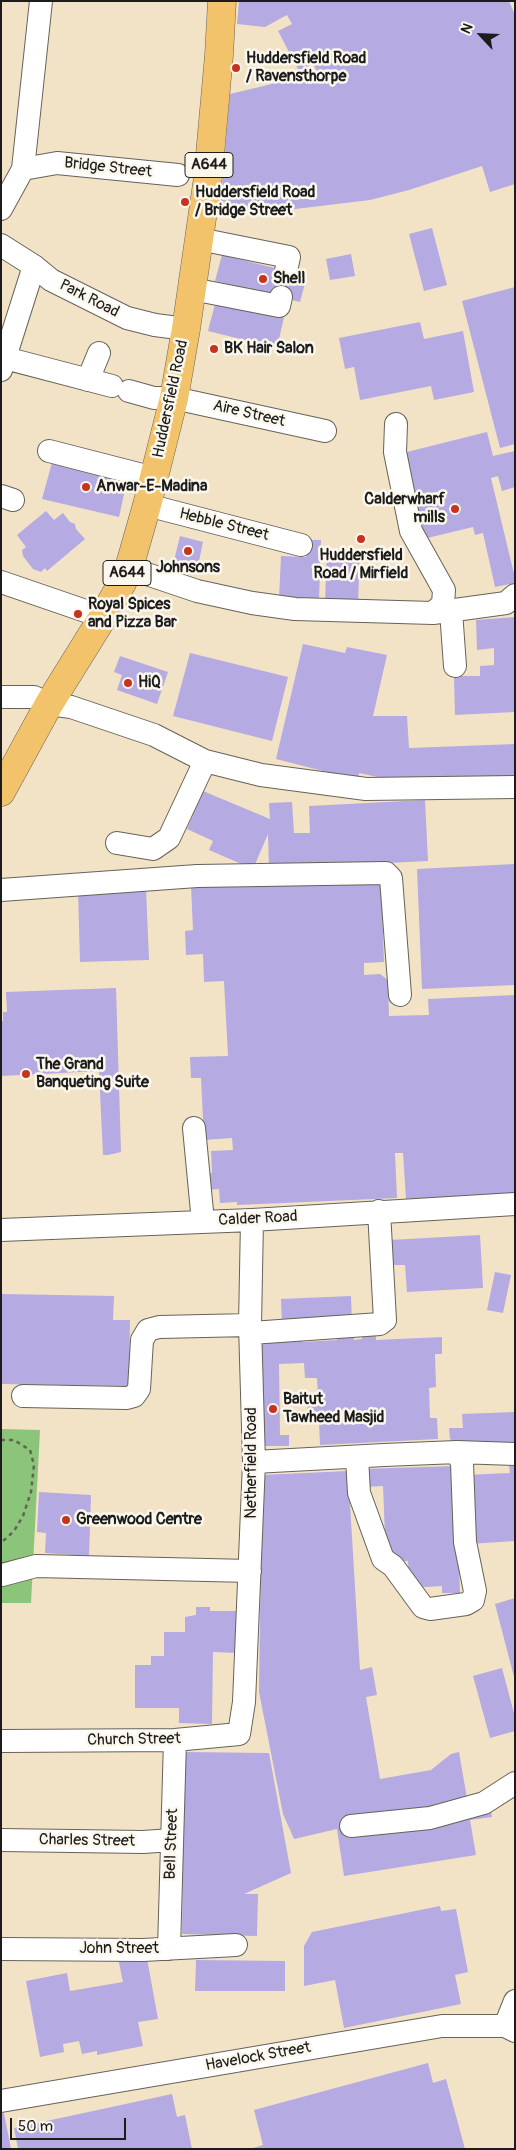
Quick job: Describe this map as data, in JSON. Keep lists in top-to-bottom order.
{
  "streets": {
    "highway": ["A644", "Huddersfield Road"],
    "street": [
      "Bridge Street",
      "Park Road",
      "Aire Street",
      "Hebble Street",
      "Calder Road",
      "Netherfield Road",
      "Church Street",
      "Charles Street",
      "Bell Street",
      "John Street",
      "Havelock Street"
    ]
  },
  "crossings": [
    ["Park Road", "Huddersfield Road"],
    ["Huddersfield Road", "Aire Street"],
    ["Huddersfield Road", "Hebble Street"],
    ["Calder Road", "Netherfield Road"],
    ["Netherfield Road", "Church Street"],
    ["Church Street", "Bell Street"],
    ["Charles Street", "Bell Street"],
    ["Bell Street", "John Street"]
  ],
  "places": [
    "Huddersfield Road / Ravensthorpe",
    "Huddersfield Road / Bridge Street",
    "Shell",
    "BK Hair Salon",
    "Anwar-E-Madina",
    "Calderwharf mills",
    "Huddersfield Road / Mirfield",
    "Johnsons",
    "Royal Spices and Pizza Bar",
    "HiQ",
    "The Grand Banqueting Suite",
    "Baitut Tawheed Masjid",
    "Greenwood Centre"
  ],
  "scale_bar": "50 m",
  "north": "top left"
}
